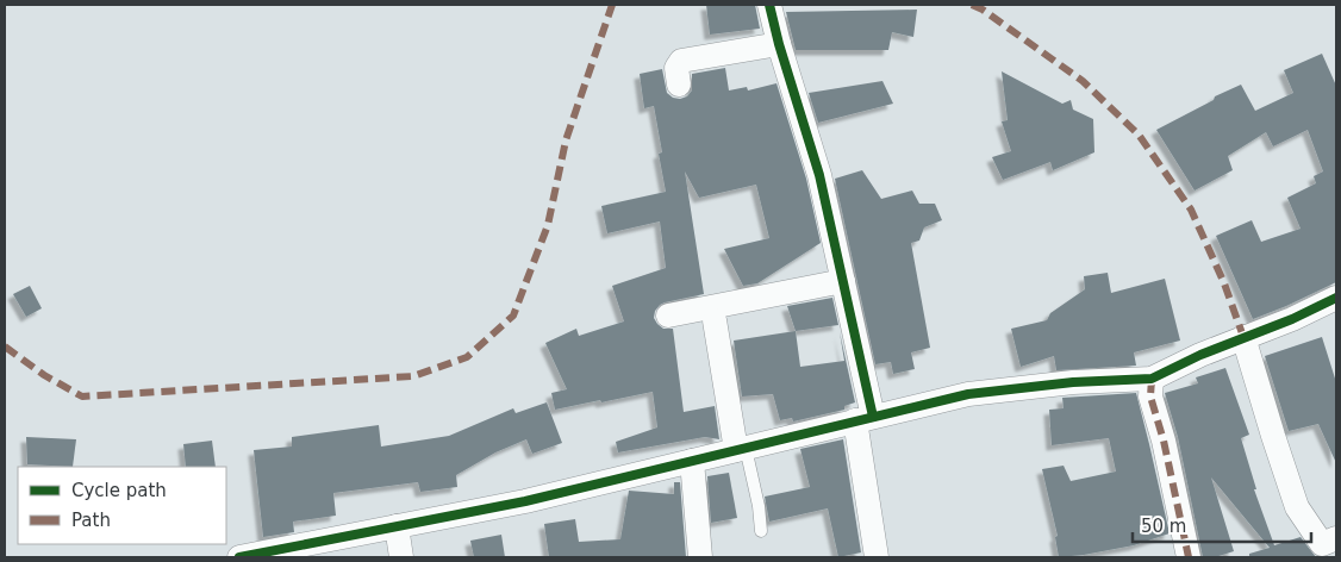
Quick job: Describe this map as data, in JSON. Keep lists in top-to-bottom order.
{
  "legend": ["Cycle path", "Path"],
  "scale_bar": "50 m"
}
